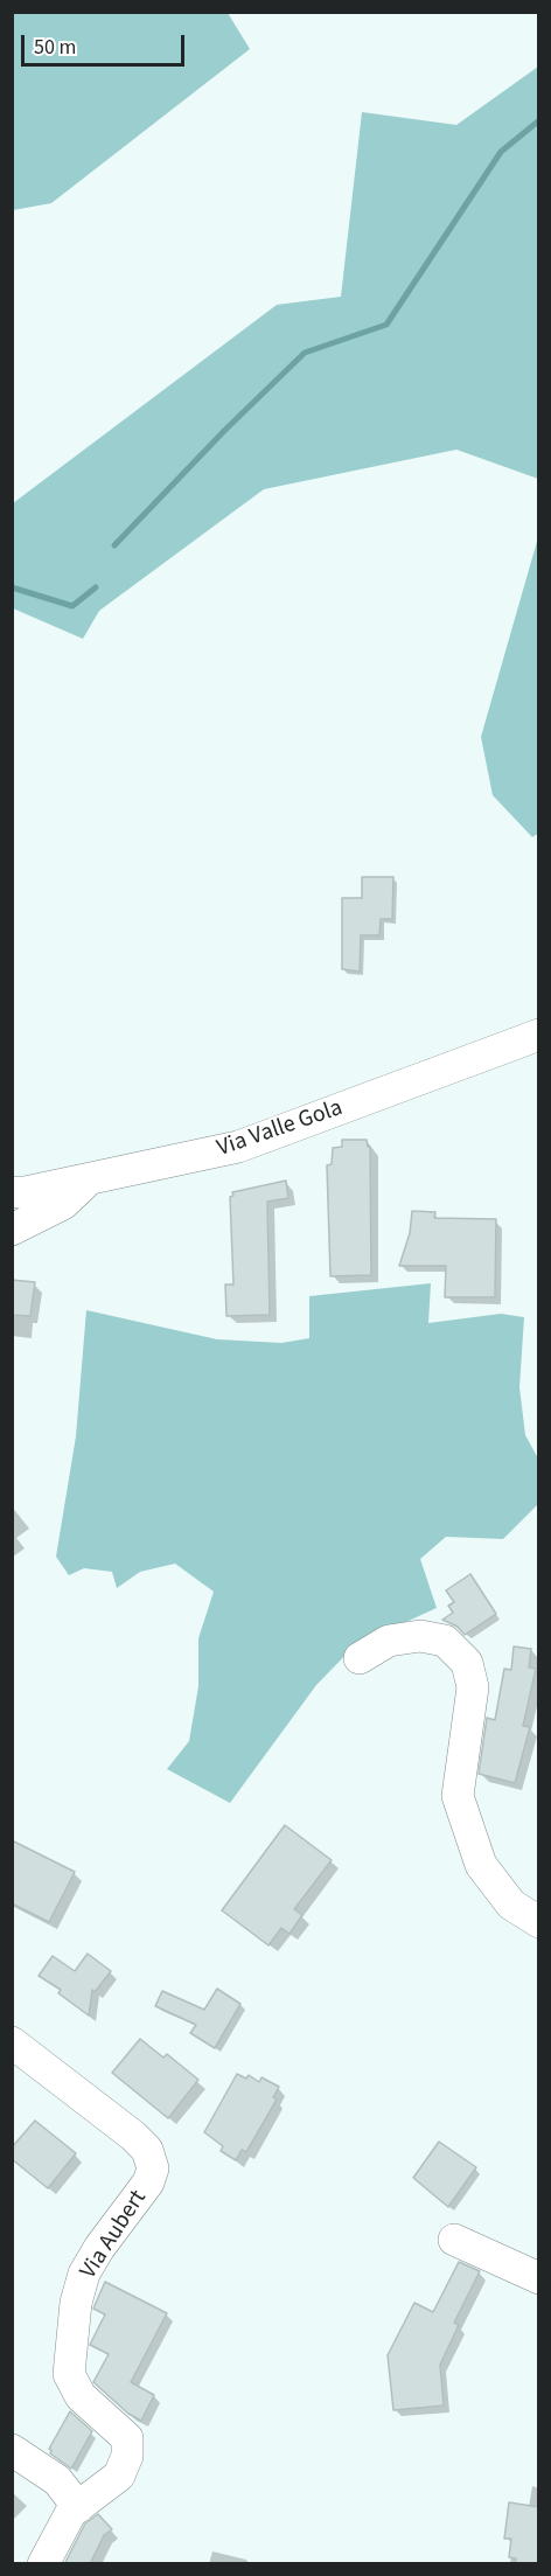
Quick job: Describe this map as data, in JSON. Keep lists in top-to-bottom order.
{
  "streets": {
    "street": ["Via Valle Gola", "Via Aubert"]
  },
  "scale_bar": "50 m"
}
